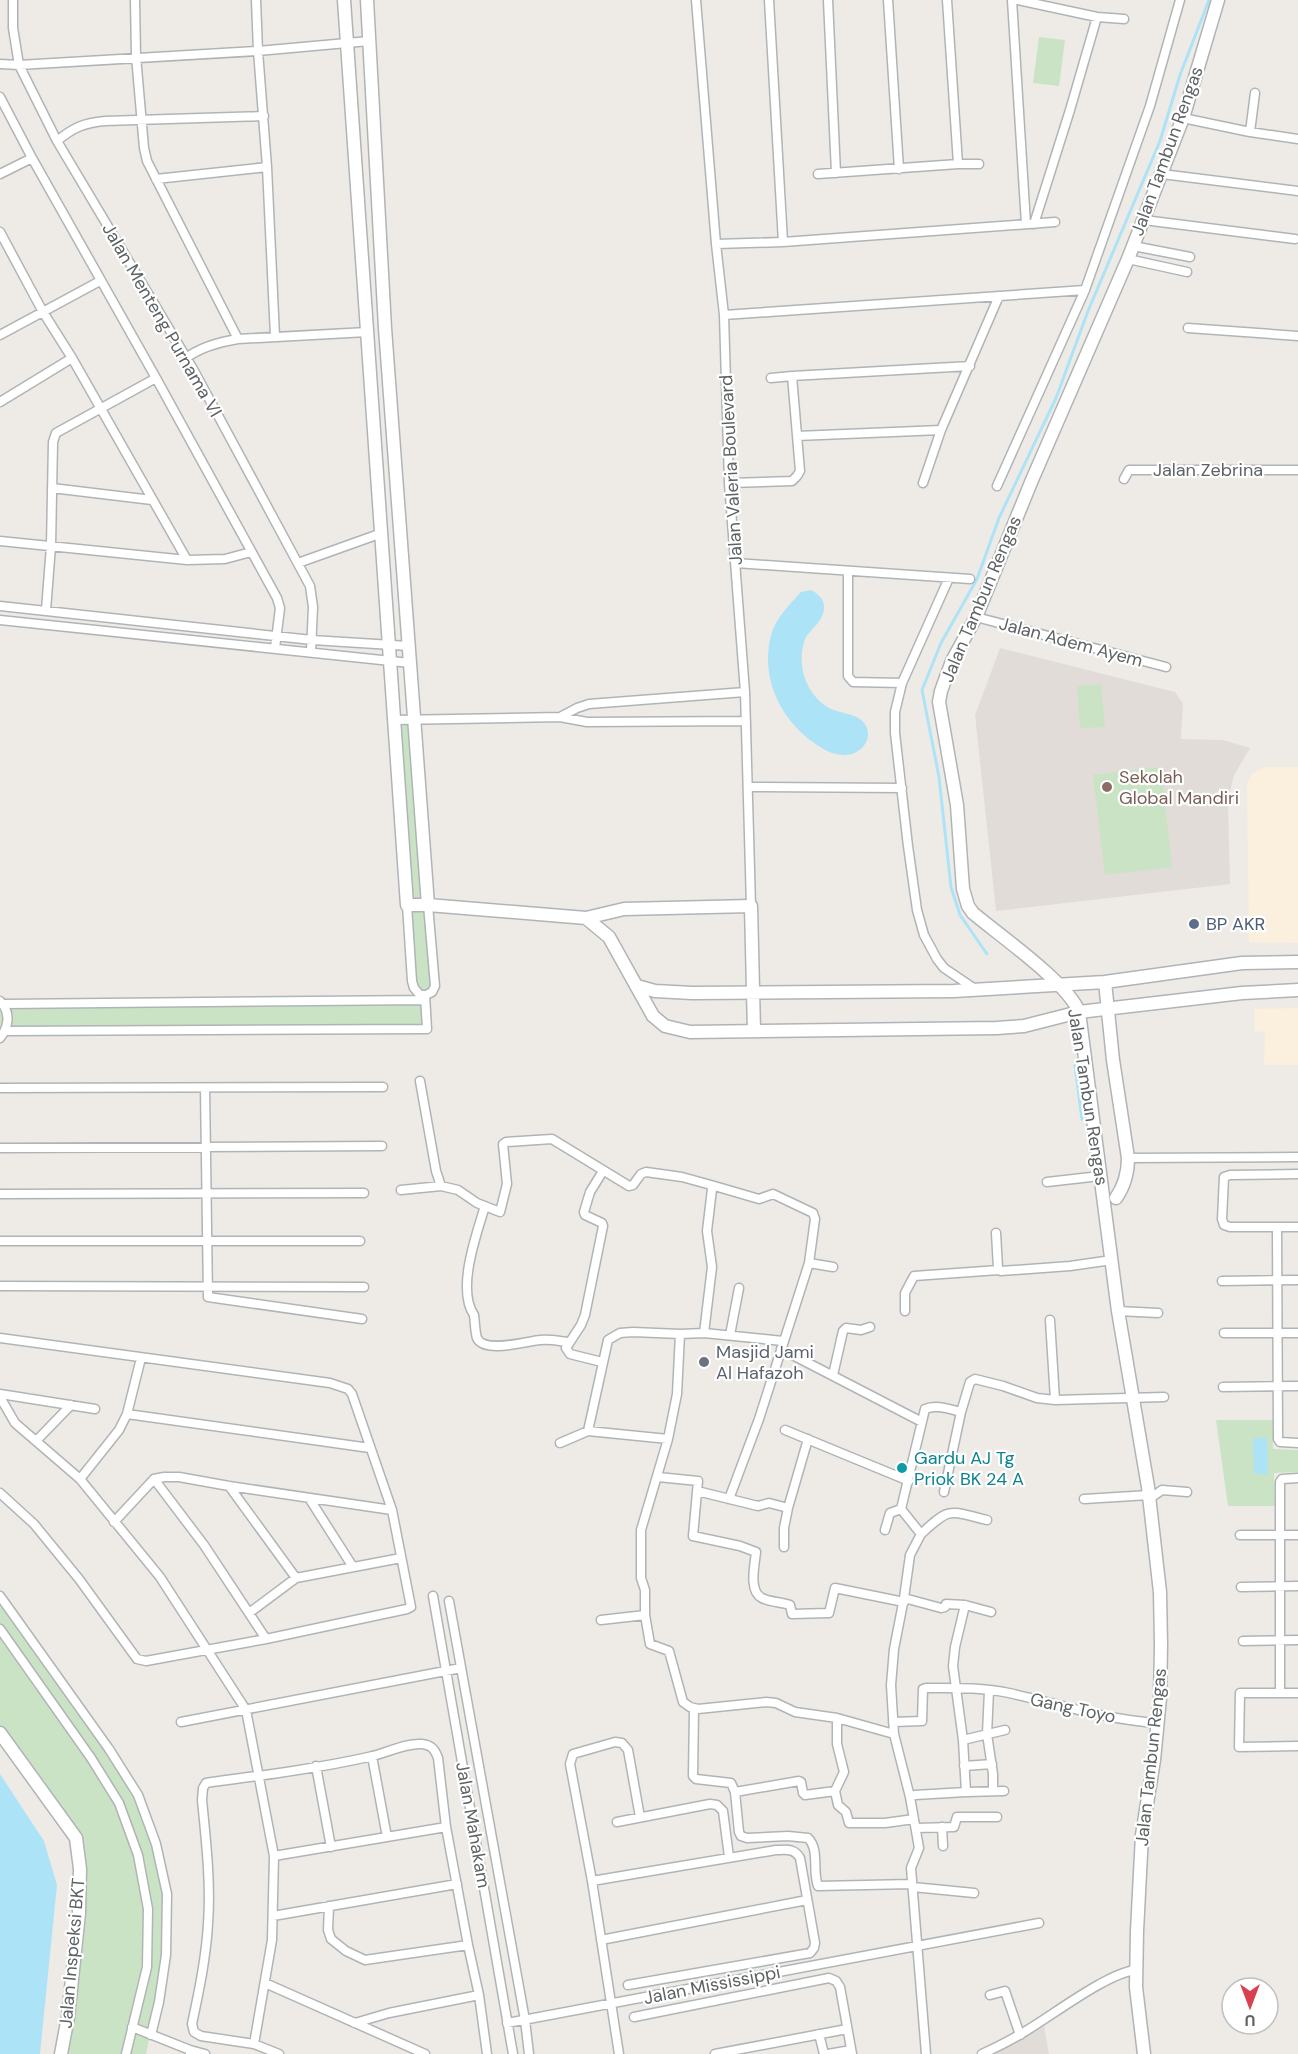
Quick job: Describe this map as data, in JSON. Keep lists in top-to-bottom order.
{
  "streets": {
    "street": [
      "Jalan Tambun Rengas",
      "Jalan Menteng Purnama VI",
      "Jalan Valeria Boulevard",
      "Jalan Zebrina",
      "Jalan Adem Ayem",
      "Gang Toyo",
      "Jalan Mahakam",
      "Jalan Inspeksi BKT",
      "Jalan Mississippi"
    ]
  },
  "crossings": [
    ["Jalan Tambun Rengas", "Jalan Adem Ayem"],
    ["Jalan Tambun Rengas", "Gang Toyo"],
    ["Jalan Mahakam", "Jalan Mississippi"]
  ],
  "places": [
    "Sekolah Global Mandiri",
    "BP AKR",
    "Masjid Jami Al Hafazoh",
    "Gardu AJ Tg Priok BK 24 A"
  ],
  "north": "bottom"
}
